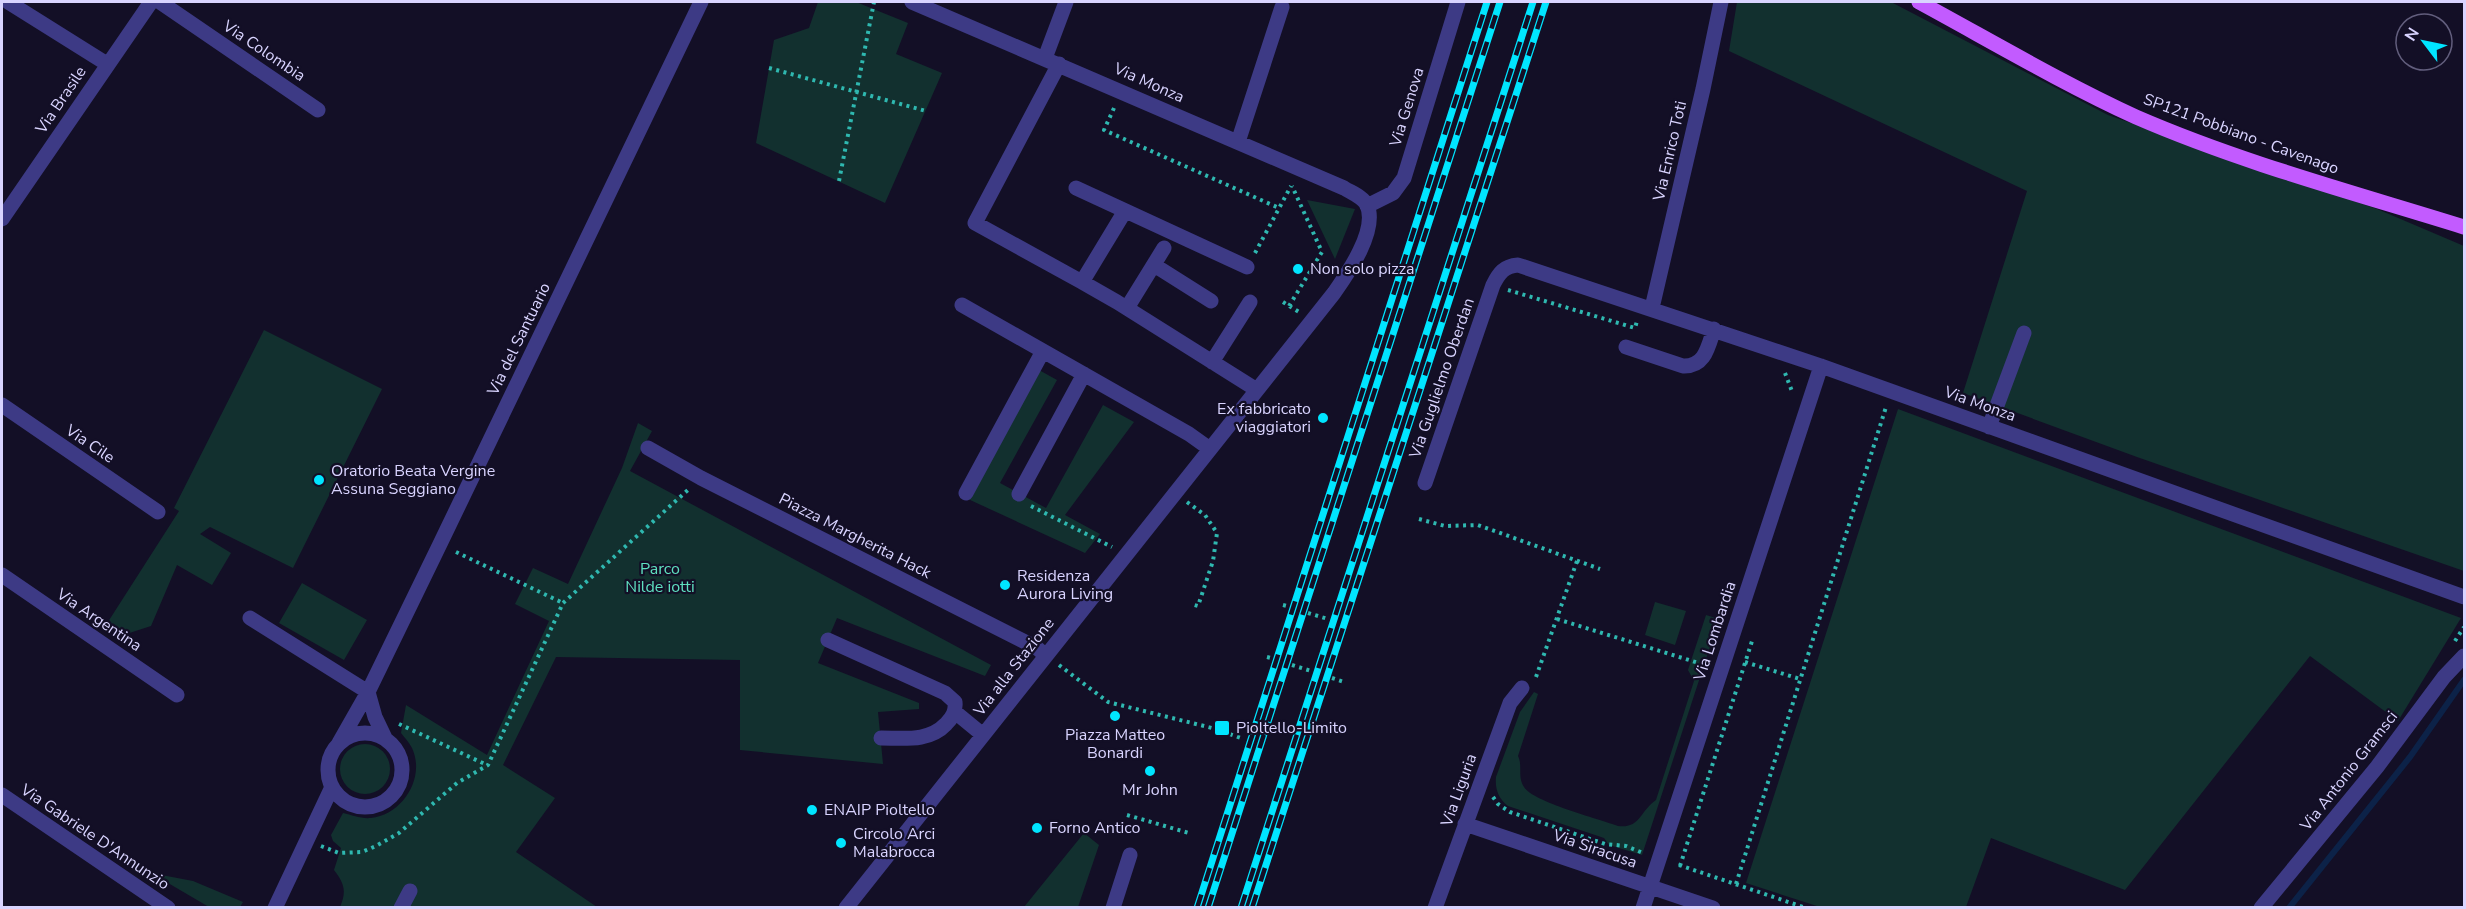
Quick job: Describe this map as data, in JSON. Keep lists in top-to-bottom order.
{
  "streets": {
    "main road": ["SP121 Pobbiano - Cavenago"],
    "street": [
      "Via Colombia",
      "Via Monza",
      "Via Brasile",
      "Via Genova",
      "Via Enrico Toti",
      "Via del Santuario",
      "Via Guglielmo Oberdan",
      "Via Cile",
      "Piazza Margherita Hack",
      "Via Argentina",
      "Via Lombardia",
      "Via alla Stazione",
      "Via Antonio Gramsci",
      "Via Liguria",
      "Via Gabriele D'Annunzio",
      "Via Siracusa"
    ]
  },
  "crossings": [
    ["Via Monza", "Via Genova"],
    ["Via Monza", "Via Enrico Toti"],
    ["Via Monza", "Via Guglielmo Oberdan"],
    ["Via Monza", "Via Lombardia"],
    ["Via Monza", "Via alla Stazione"],
    ["Via Genova", "Via alla Stazione"],
    ["Piazza Margherita Hack", "Via alla Stazione"],
    ["Via Lombardia", "Via Siracusa"],
    ["Via Liguria", "Via Siracusa"]
  ],
  "parks": ["Parco Nilde iotti"],
  "places": {
    "other": [
      "Non solo pizza",
      "Ex fabbricato viaggiatori",
      "Oratorio Beata Vergine Assuna Seggiano",
      "Residenza Aurora Living",
      "Piazza Matteo Bonardi",
      "Mr John",
      "ENAIP Pioltello",
      "Forno Antico",
      "Circolo Arci Malabrocca"
    ],
    "transit": ["Pioltello-Limito"]
  },
  "north": "top left"
}
